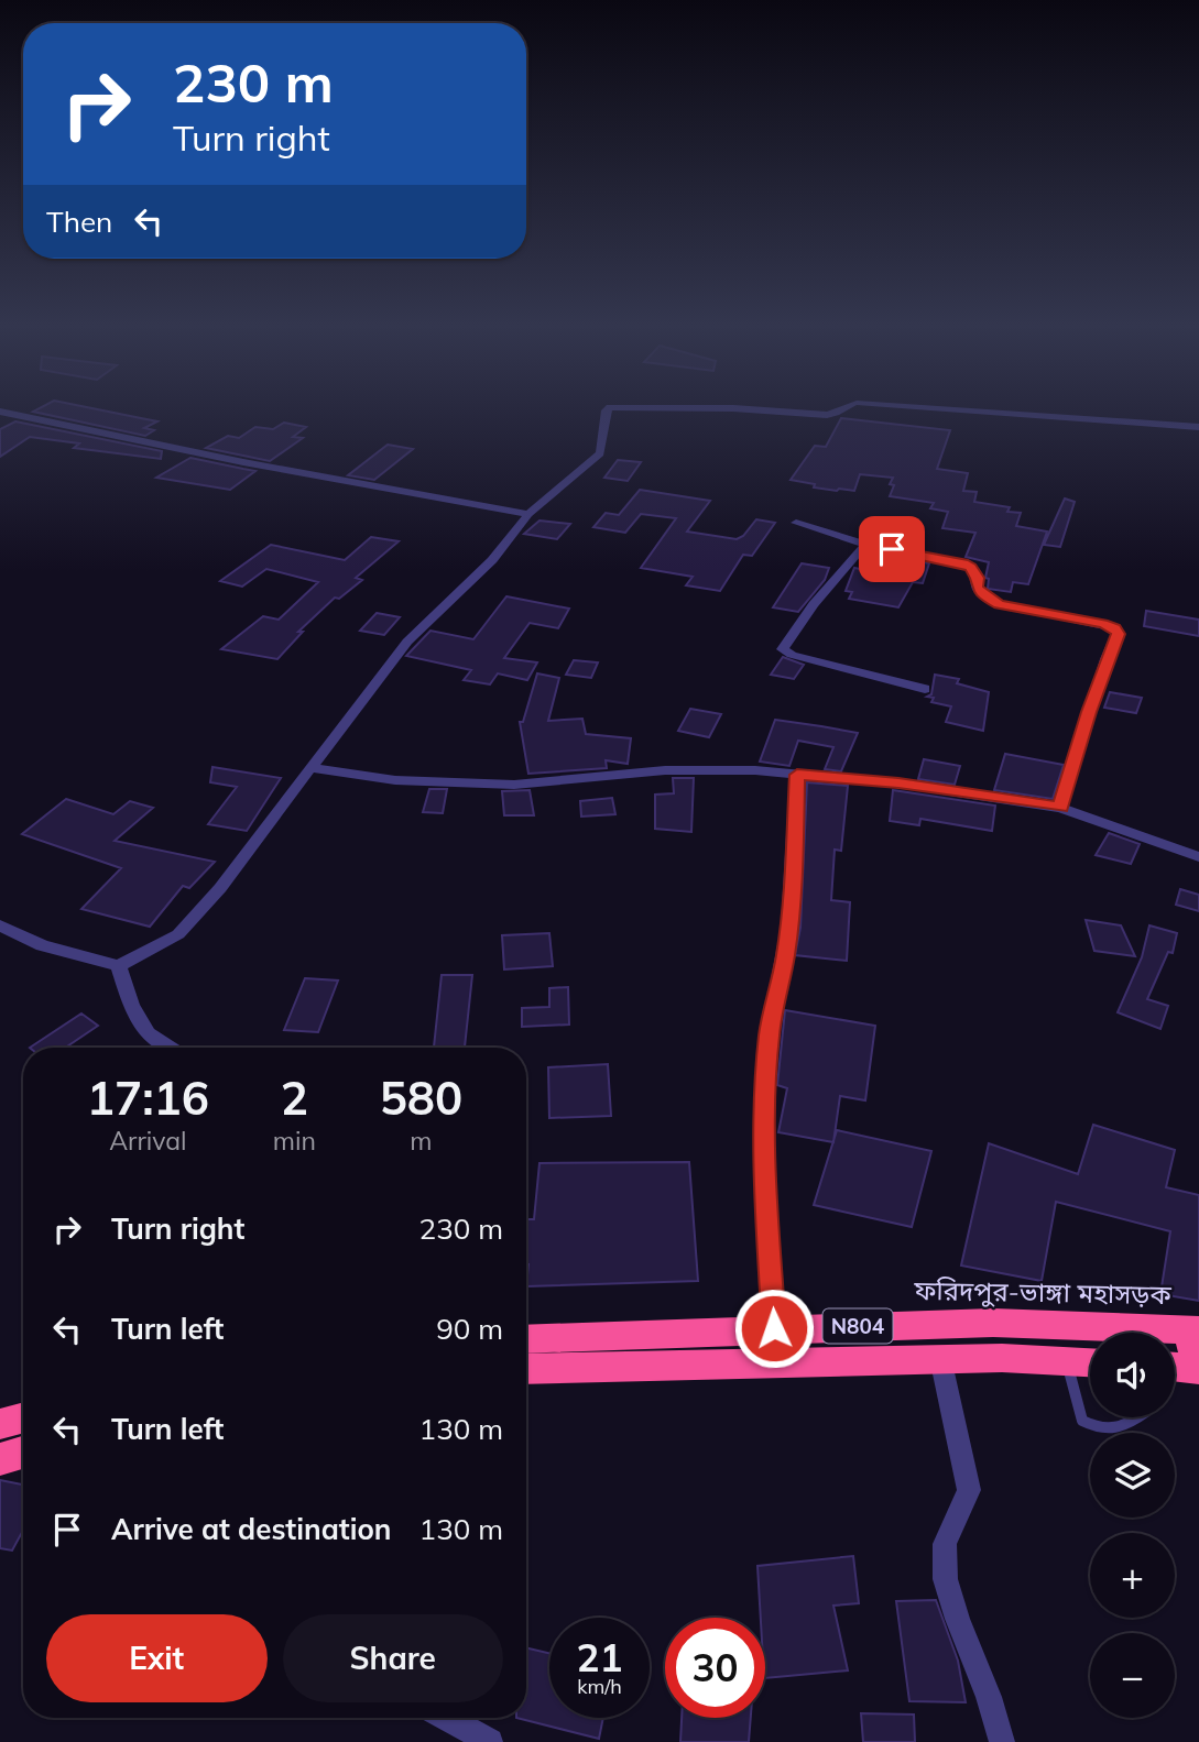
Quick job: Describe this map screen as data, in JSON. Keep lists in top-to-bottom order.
{
  "streets": {
    "highway": ["ফরিদপুর-ভাঙ্গা মহাসড়ক", "N804"]
  },
  "page": {
    "turn": ["230 m", "Turn right"],
    "then": "Then",
    "eta": [
      "17:16",
      "Arrival",
      "2",
      "min",
      "580",
      "m"
    ],
    "list": [
      {
        "name": "Turn right",
        "value": "230 m"
      },
      {
        "name": "Turn left",
        "value": "90 m"
      },
      {
        "name": "Turn left",
        "value": "130 m"
      },
      {
        "name": "Arrive at destination",
        "value": "130 m"
      }
    ],
    "map_buttons": ["+", "−"],
    "buttons": ["Exit", "Share"],
    "speed": "21 km/h",
    "limit": "30"
  }
}
